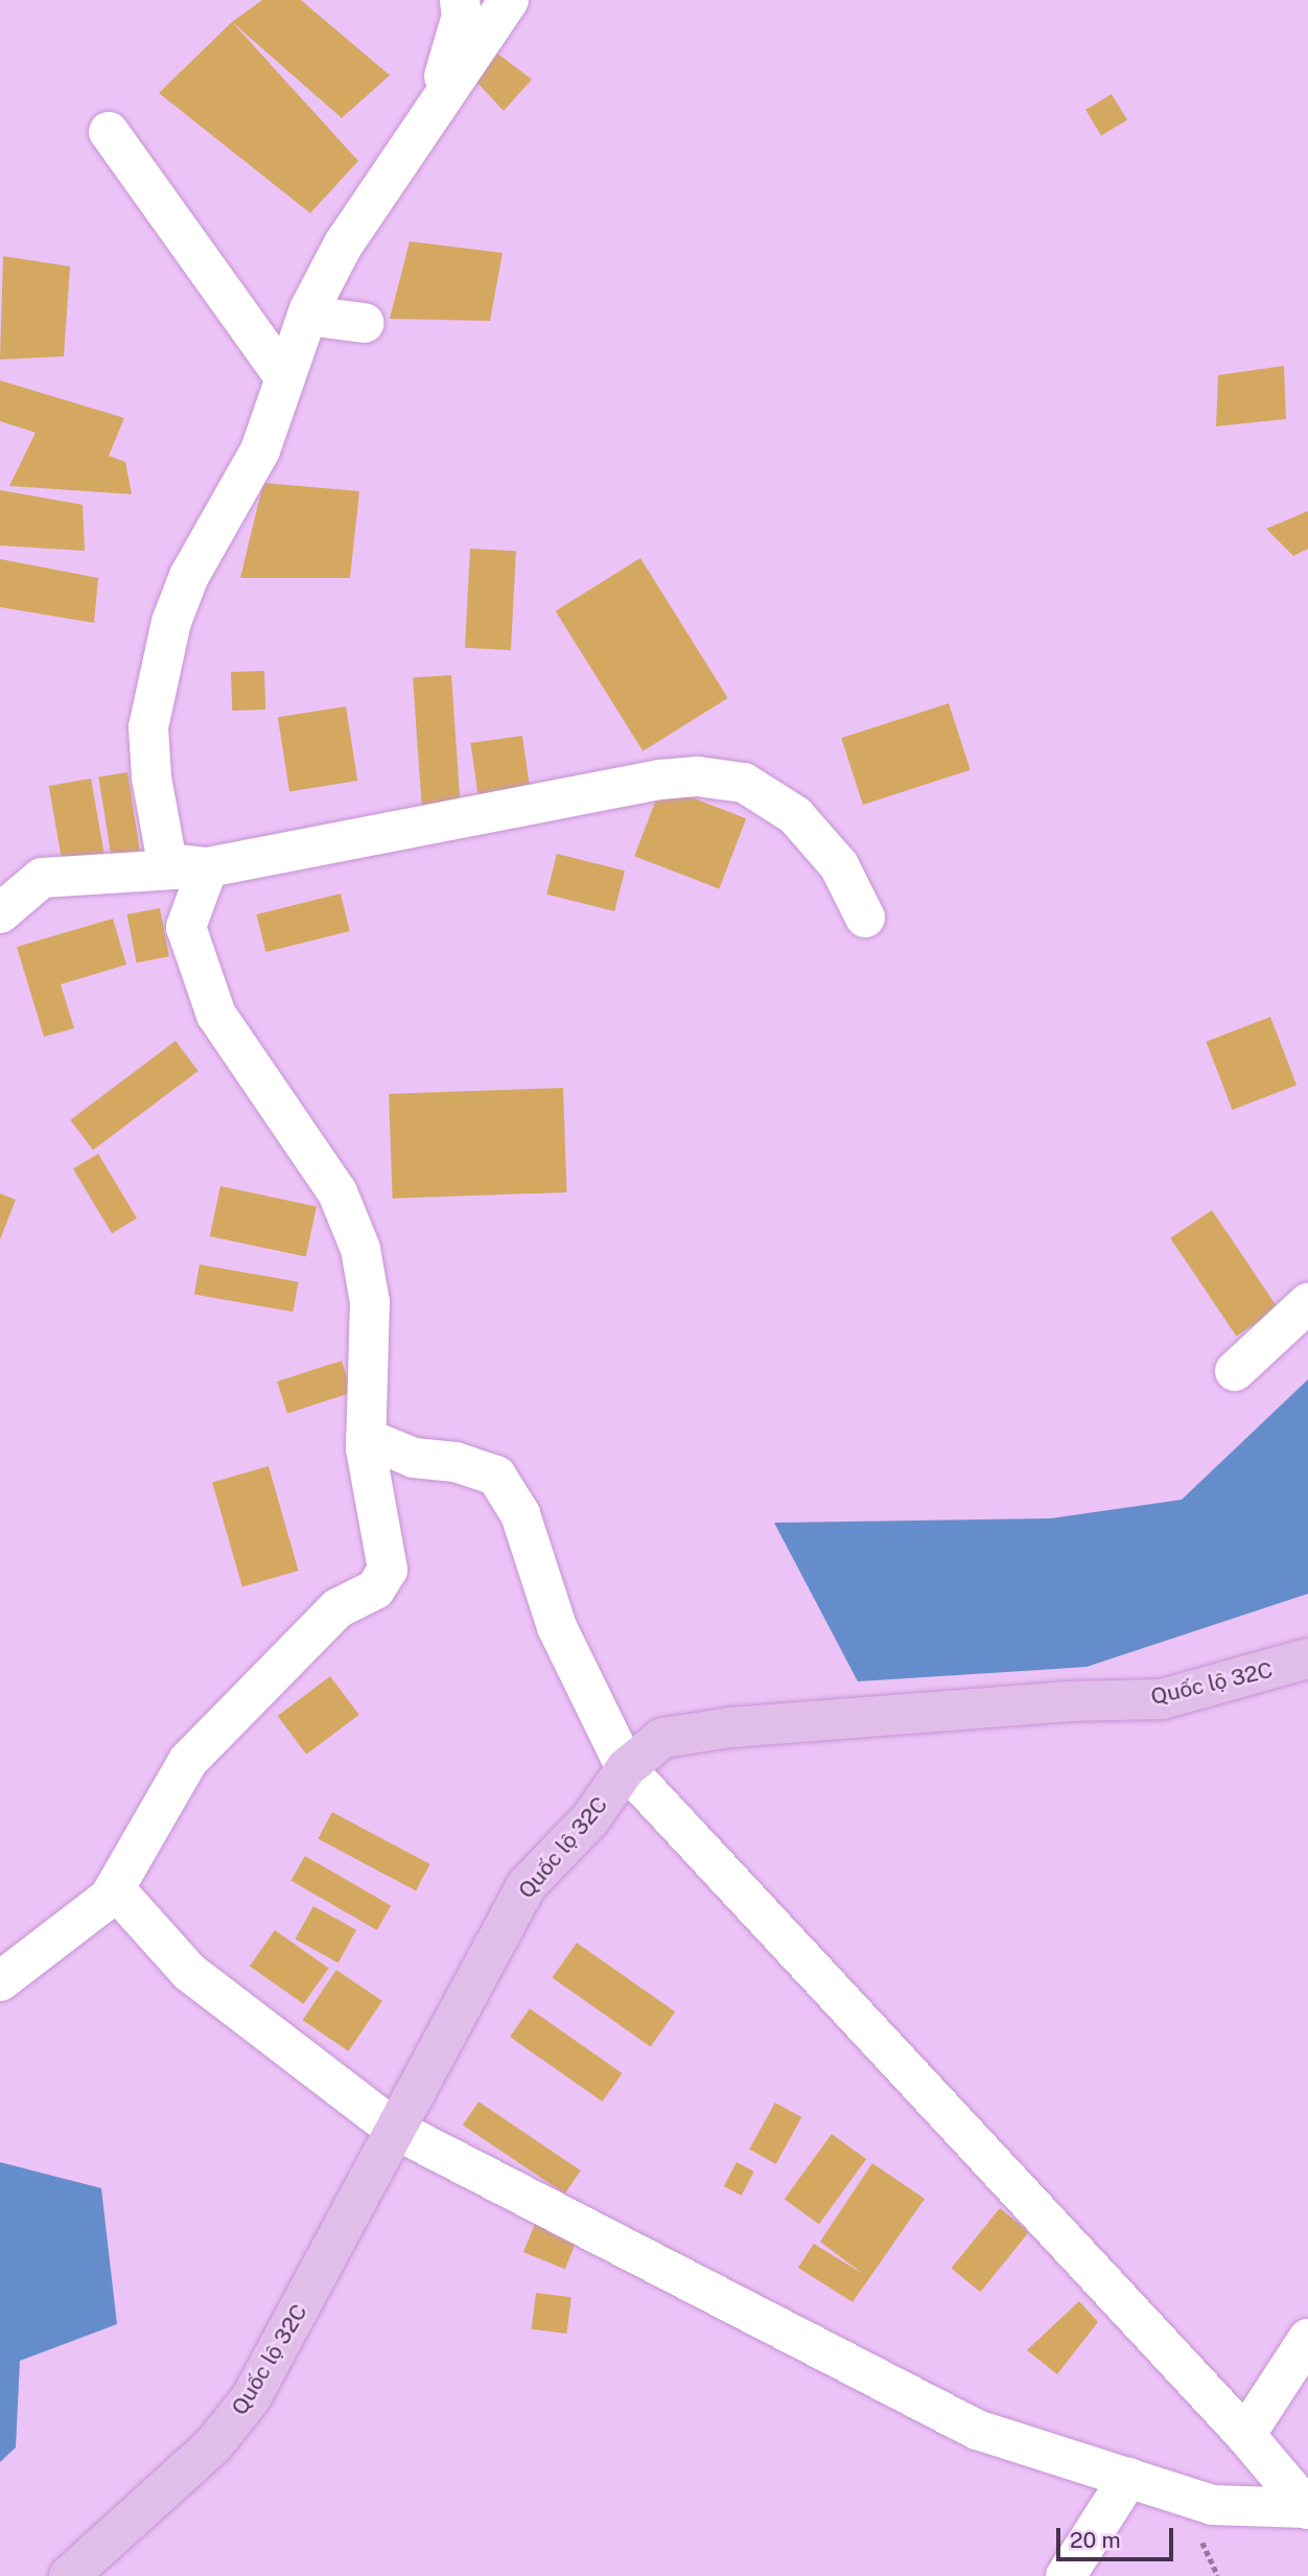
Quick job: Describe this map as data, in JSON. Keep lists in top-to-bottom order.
{
  "streets": {
    "main road": ["Quốc lộ 32C"]
  },
  "scale_bar": "20 m"
}
